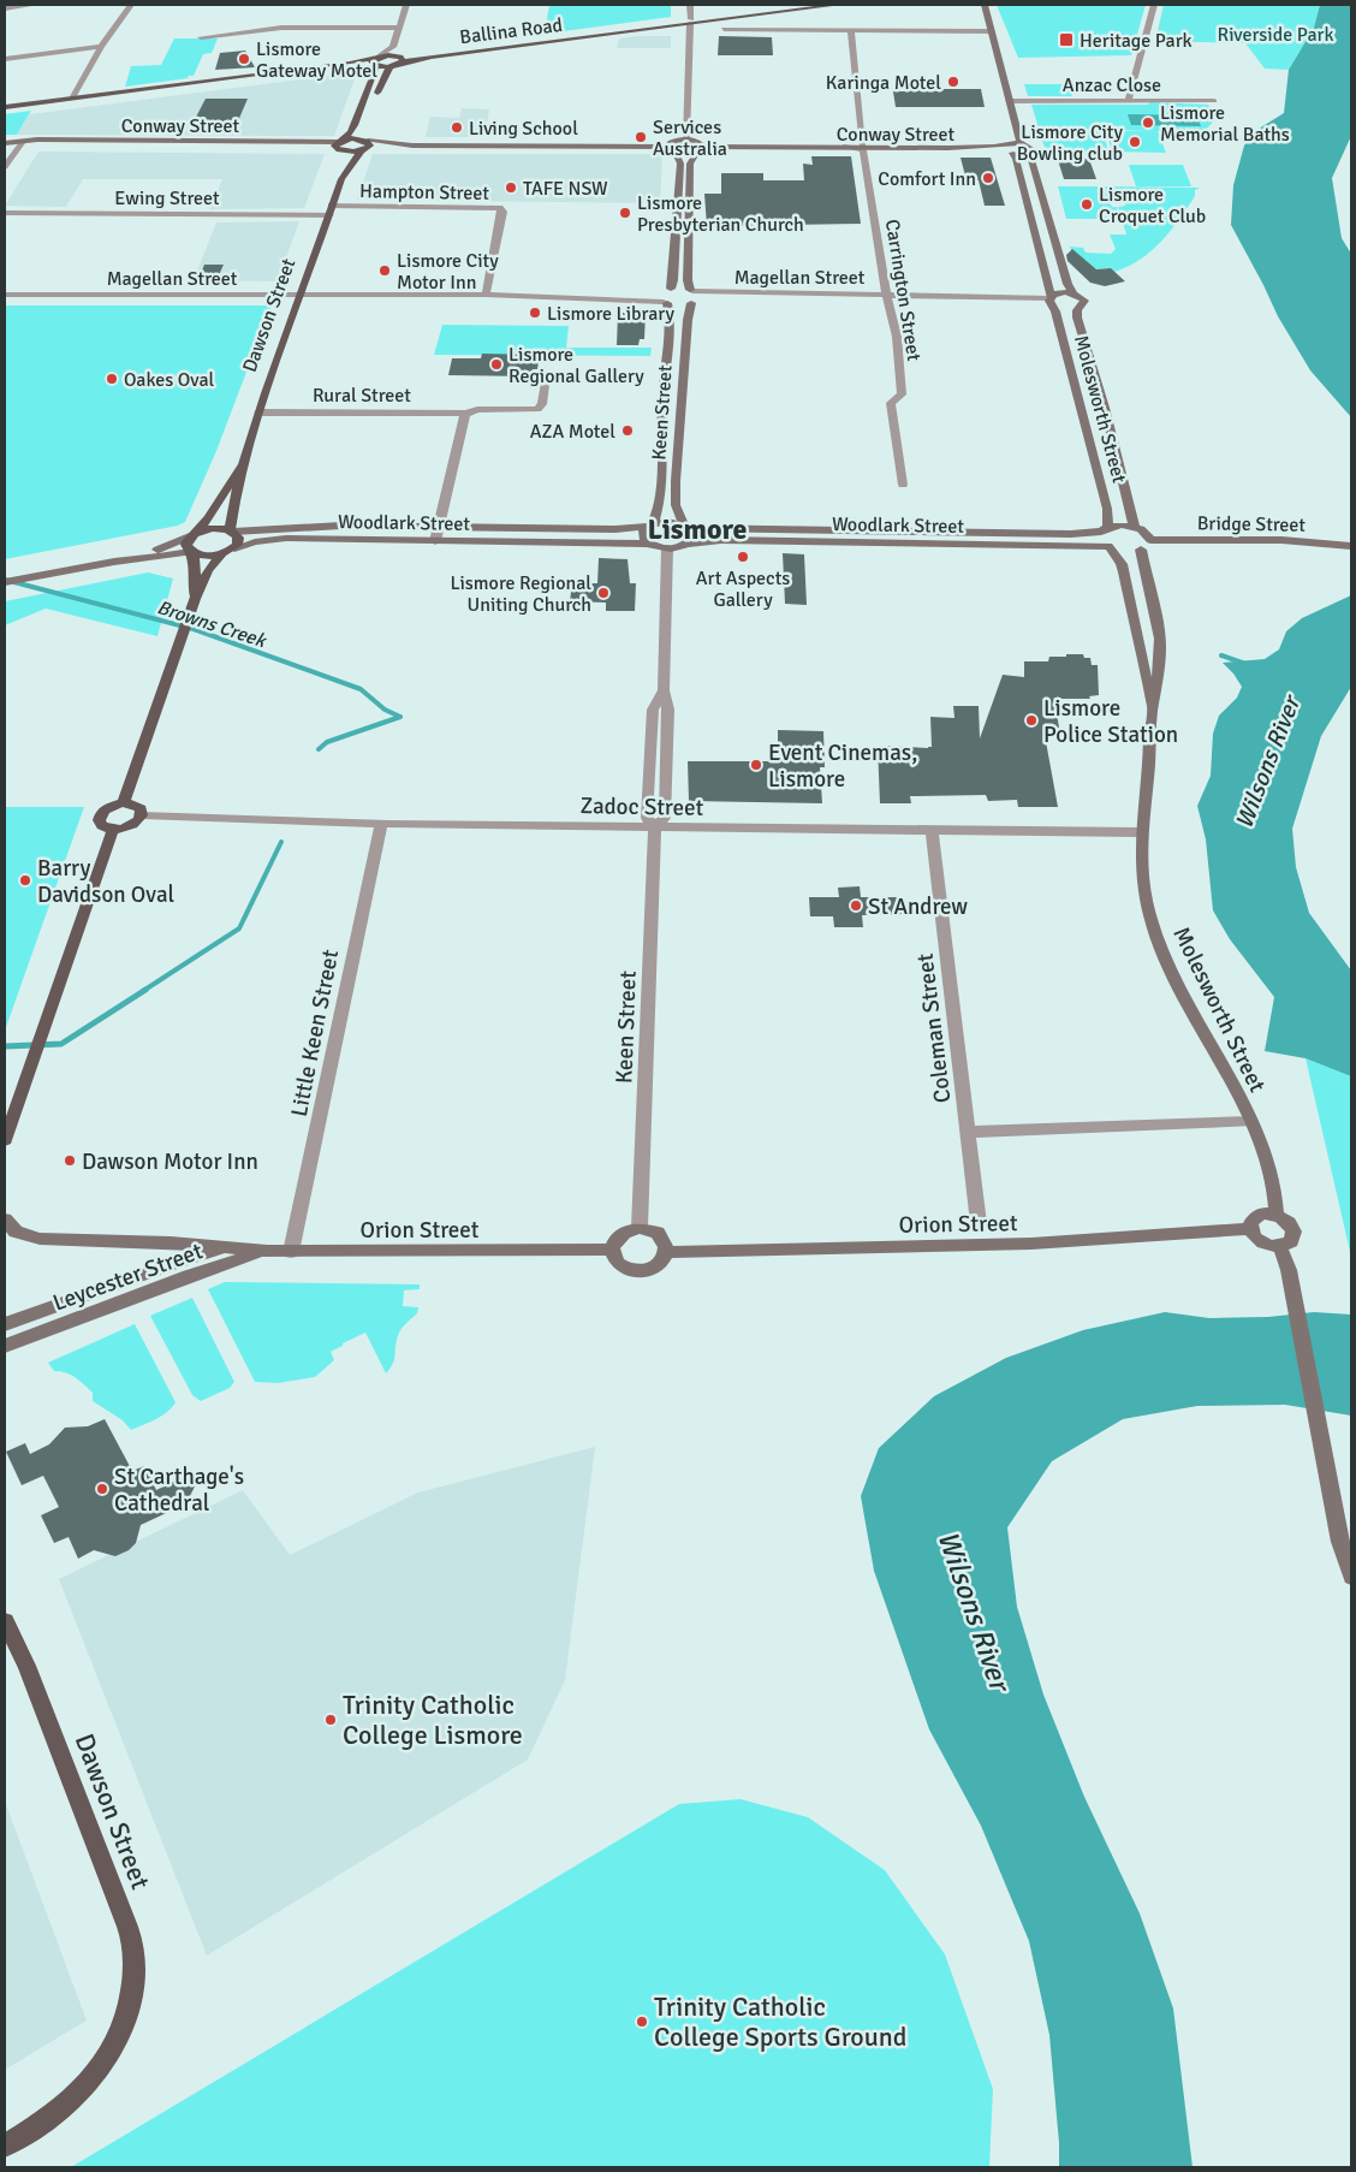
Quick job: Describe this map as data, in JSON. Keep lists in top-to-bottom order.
{
  "streets": {
    "main road": ["Ballina Road", "Dawson Street"],
    "street": [
      "Anzac Close",
      "Conway Street",
      "Hampton Street",
      "Ewing Street",
      "Magellan Street",
      "Carrington Street",
      "Rural Street",
      "Molesworth Street",
      "Keen Street",
      "Woodlark Street",
      "Bridge Street",
      "Zadoc Street",
      "Coleman Street",
      "Little Keen Street",
      "Orion Street",
      "Leycester Street"
    ]
  },
  "crossings": [
    ["Conway Street", "Carrington Street"],
    ["Conway Street", "Dawson Street"],
    ["Conway Street", "Molesworth Street"],
    ["Conway Street", "Keen Street"],
    ["Hampton Street", "Ewing Street"],
    ["Hampton Street", "Magellan Street"],
    ["Hampton Street", "Dawson Street"],
    ["Ewing Street", "Dawson Street"],
    ["Magellan Street", "Carrington Street"],
    ["Magellan Street", "Dawson Street"],
    ["Magellan Street", "Molesworth Street"],
    ["Magellan Street", "Keen Street"],
    ["Dawson Street", "Rural Street"],
    ["Dawson Street", "Woodlark Street"],
    ["Molesworth Street", "Woodlark Street"],
    ["Molesworth Street", "Zadoc Street"],
    ["Molesworth Street", "Orion Street"],
    ["Keen Street", "Woodlark Street"],
    ["Keen Street", "Zadoc Street"],
    ["Keen Street", "Orion Street"],
    ["Zadoc Street", "Coleman Street"],
    ["Zadoc Street", "Little Keen Street"],
    ["Little Keen Street", "Orion Street"],
    ["Orion Street", "Leycester Street"]
  ],
  "districts": ["Lismore"],
  "water": ["Browns Creek", "Wilsons River"],
  "parks": ["Riverside Park"],
  "places": {
    "transit": ["Heritage Park"],
    "other": [
      "Lismore Gateway Motel",
      "Karinga Motel",
      "Lismore Memorial Baths",
      "Living School",
      "Services Australia",
      "Lismore City Bowling club",
      "Comfort Inn",
      "TAFE NSW",
      "Lismore Croquet Club",
      "Lismore Presbyterian Church",
      "Lismore City Motor Inn",
      "Lismore Library",
      "Lismore Regional Gallery",
      "Oakes Oval",
      "AZA Motel",
      "Art Aspects Gallery",
      "Lismore Regional Uniting Church",
      "Lismore Police Station",
      "Event Cinemas, Lismore",
      "Barry Davidson Oval",
      "St Andrew",
      "Dawson Motor Inn",
      "St Carthage's Cathedral",
      "Trinity Catholic College Lismore",
      "Trinity Catholic College Sports Ground"
    ]
  }
}
